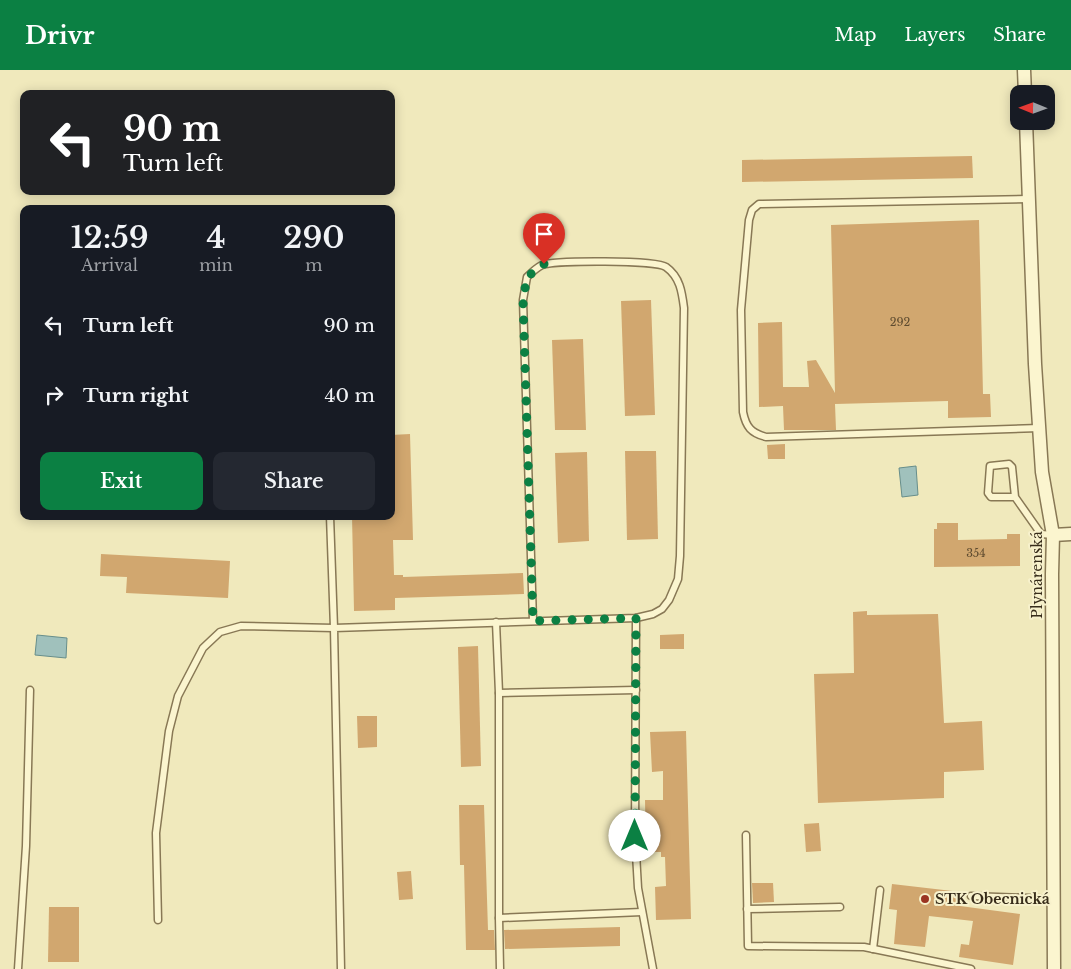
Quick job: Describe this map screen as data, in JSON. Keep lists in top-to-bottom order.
{
  "streets": {
    "street": ["Plynárenská"]
  },
  "places": ["STK Obecnická"],
  "house_numbers": ["292", "354"],
  "north": "left",
  "page": {
    "header": "Drivr",
    "nav": ["Map", "Layers", "Share"],
    "turn": ["90 m", "Turn left"],
    "eta": [
      "12:59",
      "Arrival",
      "4",
      "min",
      "290",
      "m"
    ],
    "list": [
      {
        "name": "Turn left",
        "value": "90 m"
      },
      {
        "name": "Turn right",
        "value": "40 m"
      }
    ],
    "buttons": ["Exit", "Share"]
  }
}
